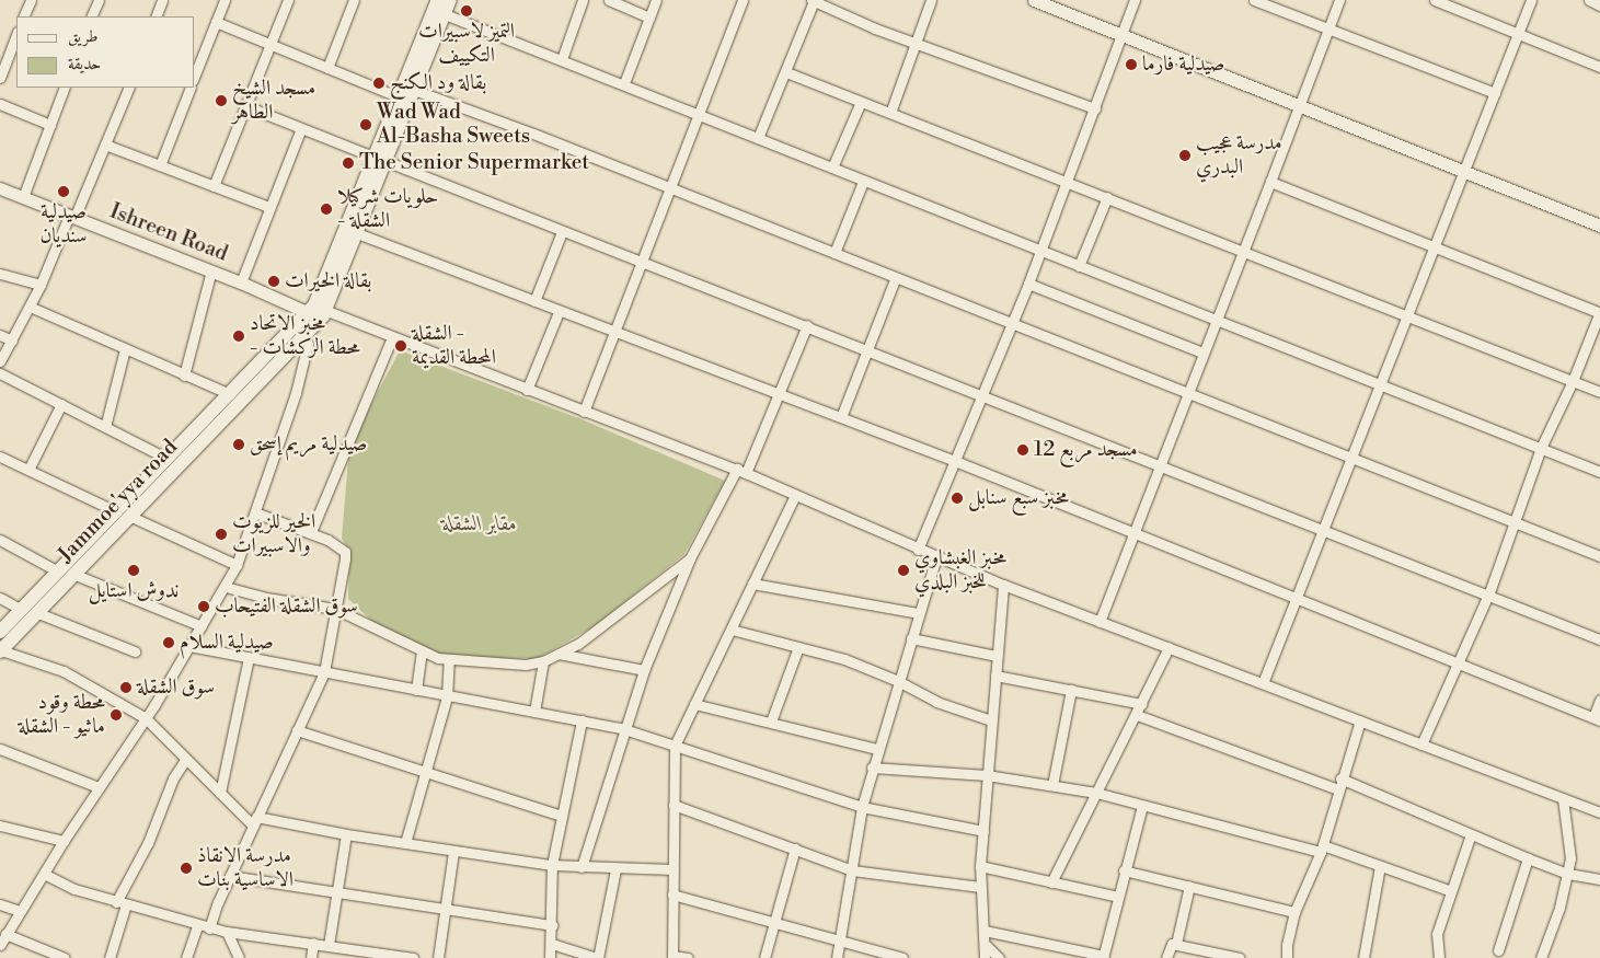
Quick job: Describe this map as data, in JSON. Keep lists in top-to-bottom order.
{
  "streets": {
    "main road": ["Jammoe'yya road"],
    "street": ["Ishreen Road"]
  },
  "parks": ["مقابر الشقلة"],
  "places": [
    "التميز لاسبيرات التكييف",
    "صيدلية فارما",
    "بقالة ود الكنج",
    "مسجد الشيخ الطاهر",
    "Wad Wad Al-Basha Sweets",
    "مدرسة عجيب البدري",
    "The Senior Supermarket",
    "صيدلية سنديان",
    "حلويات شركيلا - الشقلة",
    "بقالة الخيرات",
    "مخبز الاتحاد - محطة الركشات",
    "الشقلة - المحطة القديمة",
    "صيدلية مريم إسحق",
    "مسجد مربع 12",
    "مخبز سبع سنابل",
    "الخير للزيوت والاسبيرات",
    "ندوش استايل",
    "مخبز الغبشاوي للخبز البلدي",
    "سوق الشقلة الفتيحاب",
    "صيدلية السلام",
    "سوق الشقلة",
    "محطة وقود ماثيو - الشقلة",
    "مدرسة الانقاذ الاساسية بنات"
  ],
  "legend": ["طريق", "حديقة"]
}
